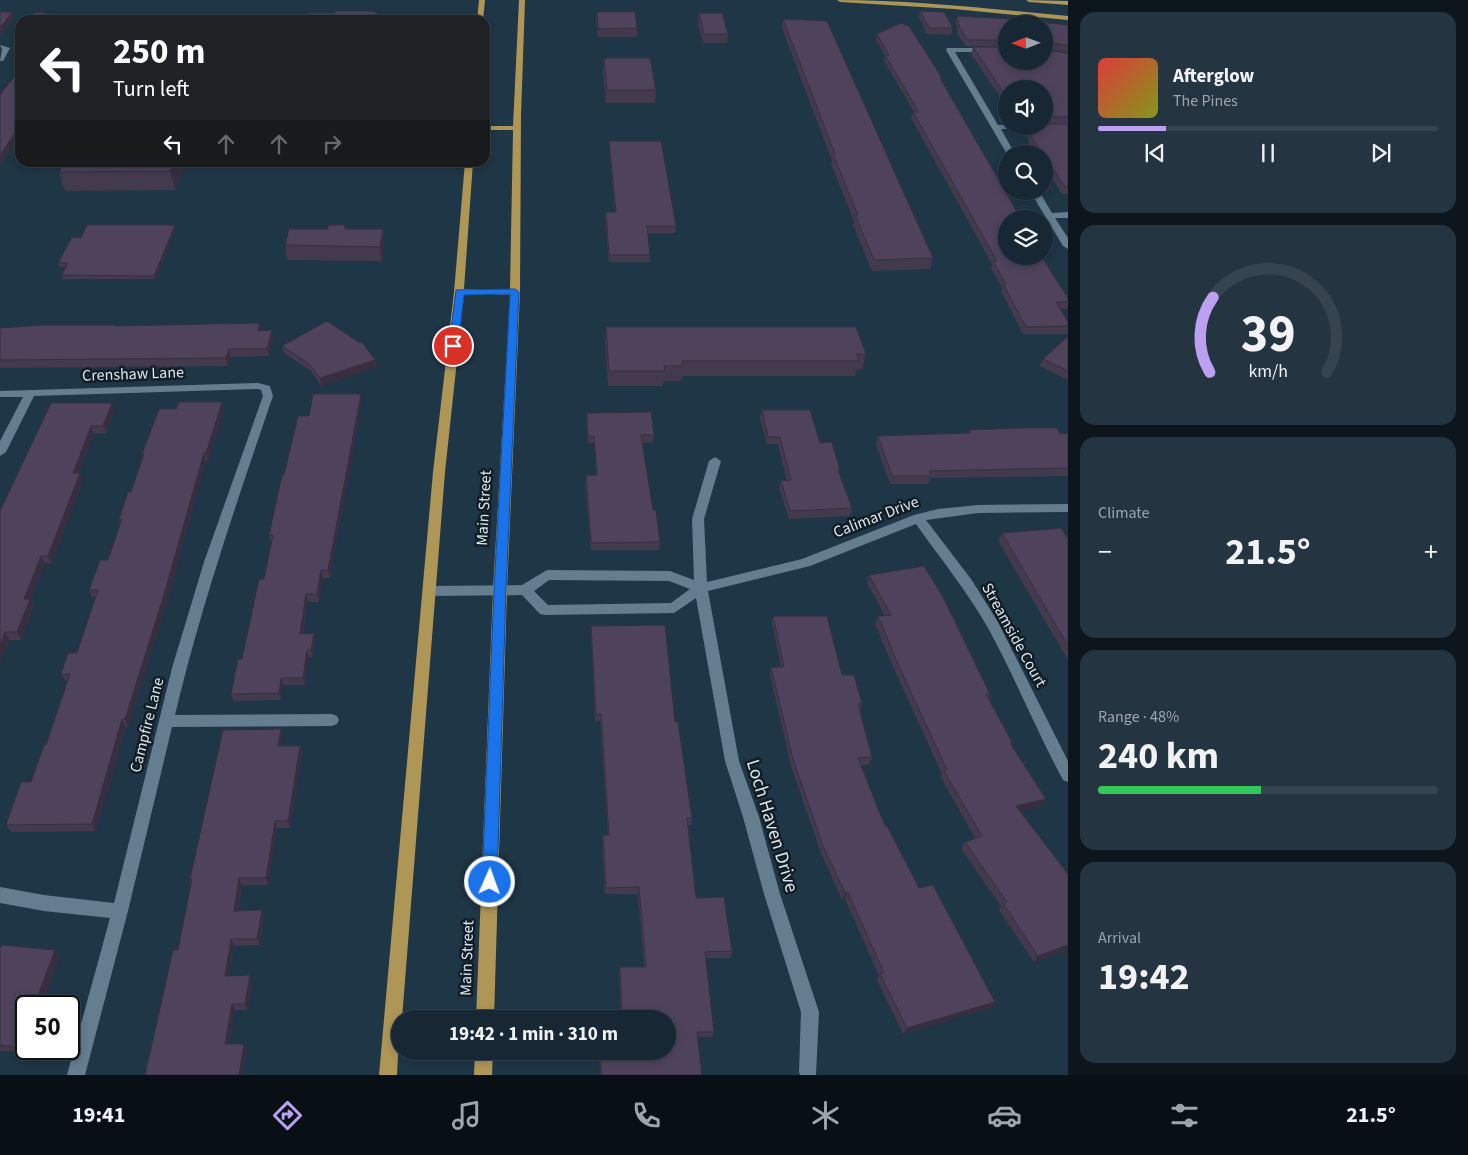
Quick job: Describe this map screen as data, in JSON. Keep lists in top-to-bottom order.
{
  "streets": {
    "main road": ["Main Street"],
    "street": [
      "Crenshaw Lane",
      "Calimar Drive",
      "Streamside Court",
      "Campfire Lane",
      "Loch Haven Drive"
    ]
  },
  "crossings": [
    ["Crenshaw Lane", "Campfire Lane"],
    ["Calimar Drive", "Streamside Court"],
    ["Calimar Drive", "Loch Haven Drive"]
  ],
  "north": "left",
  "page": {
    "turn": ["250 m", "Turn left"],
    "song": ["Afterglow", "The Pines"],
    "tile": [
      "Climate",
      ["Range · 48%", "240 km"],
      ["Arrival", "19:42"]
    ],
    "heat": ["−", "21.5°", "+"],
    "limit": "50",
    "trip": "19:42 · 1 min · 310 m",
    "tabs": ["19:41", "21.5°"],
    "gauge": ["39", "km/h"]
  }
}
